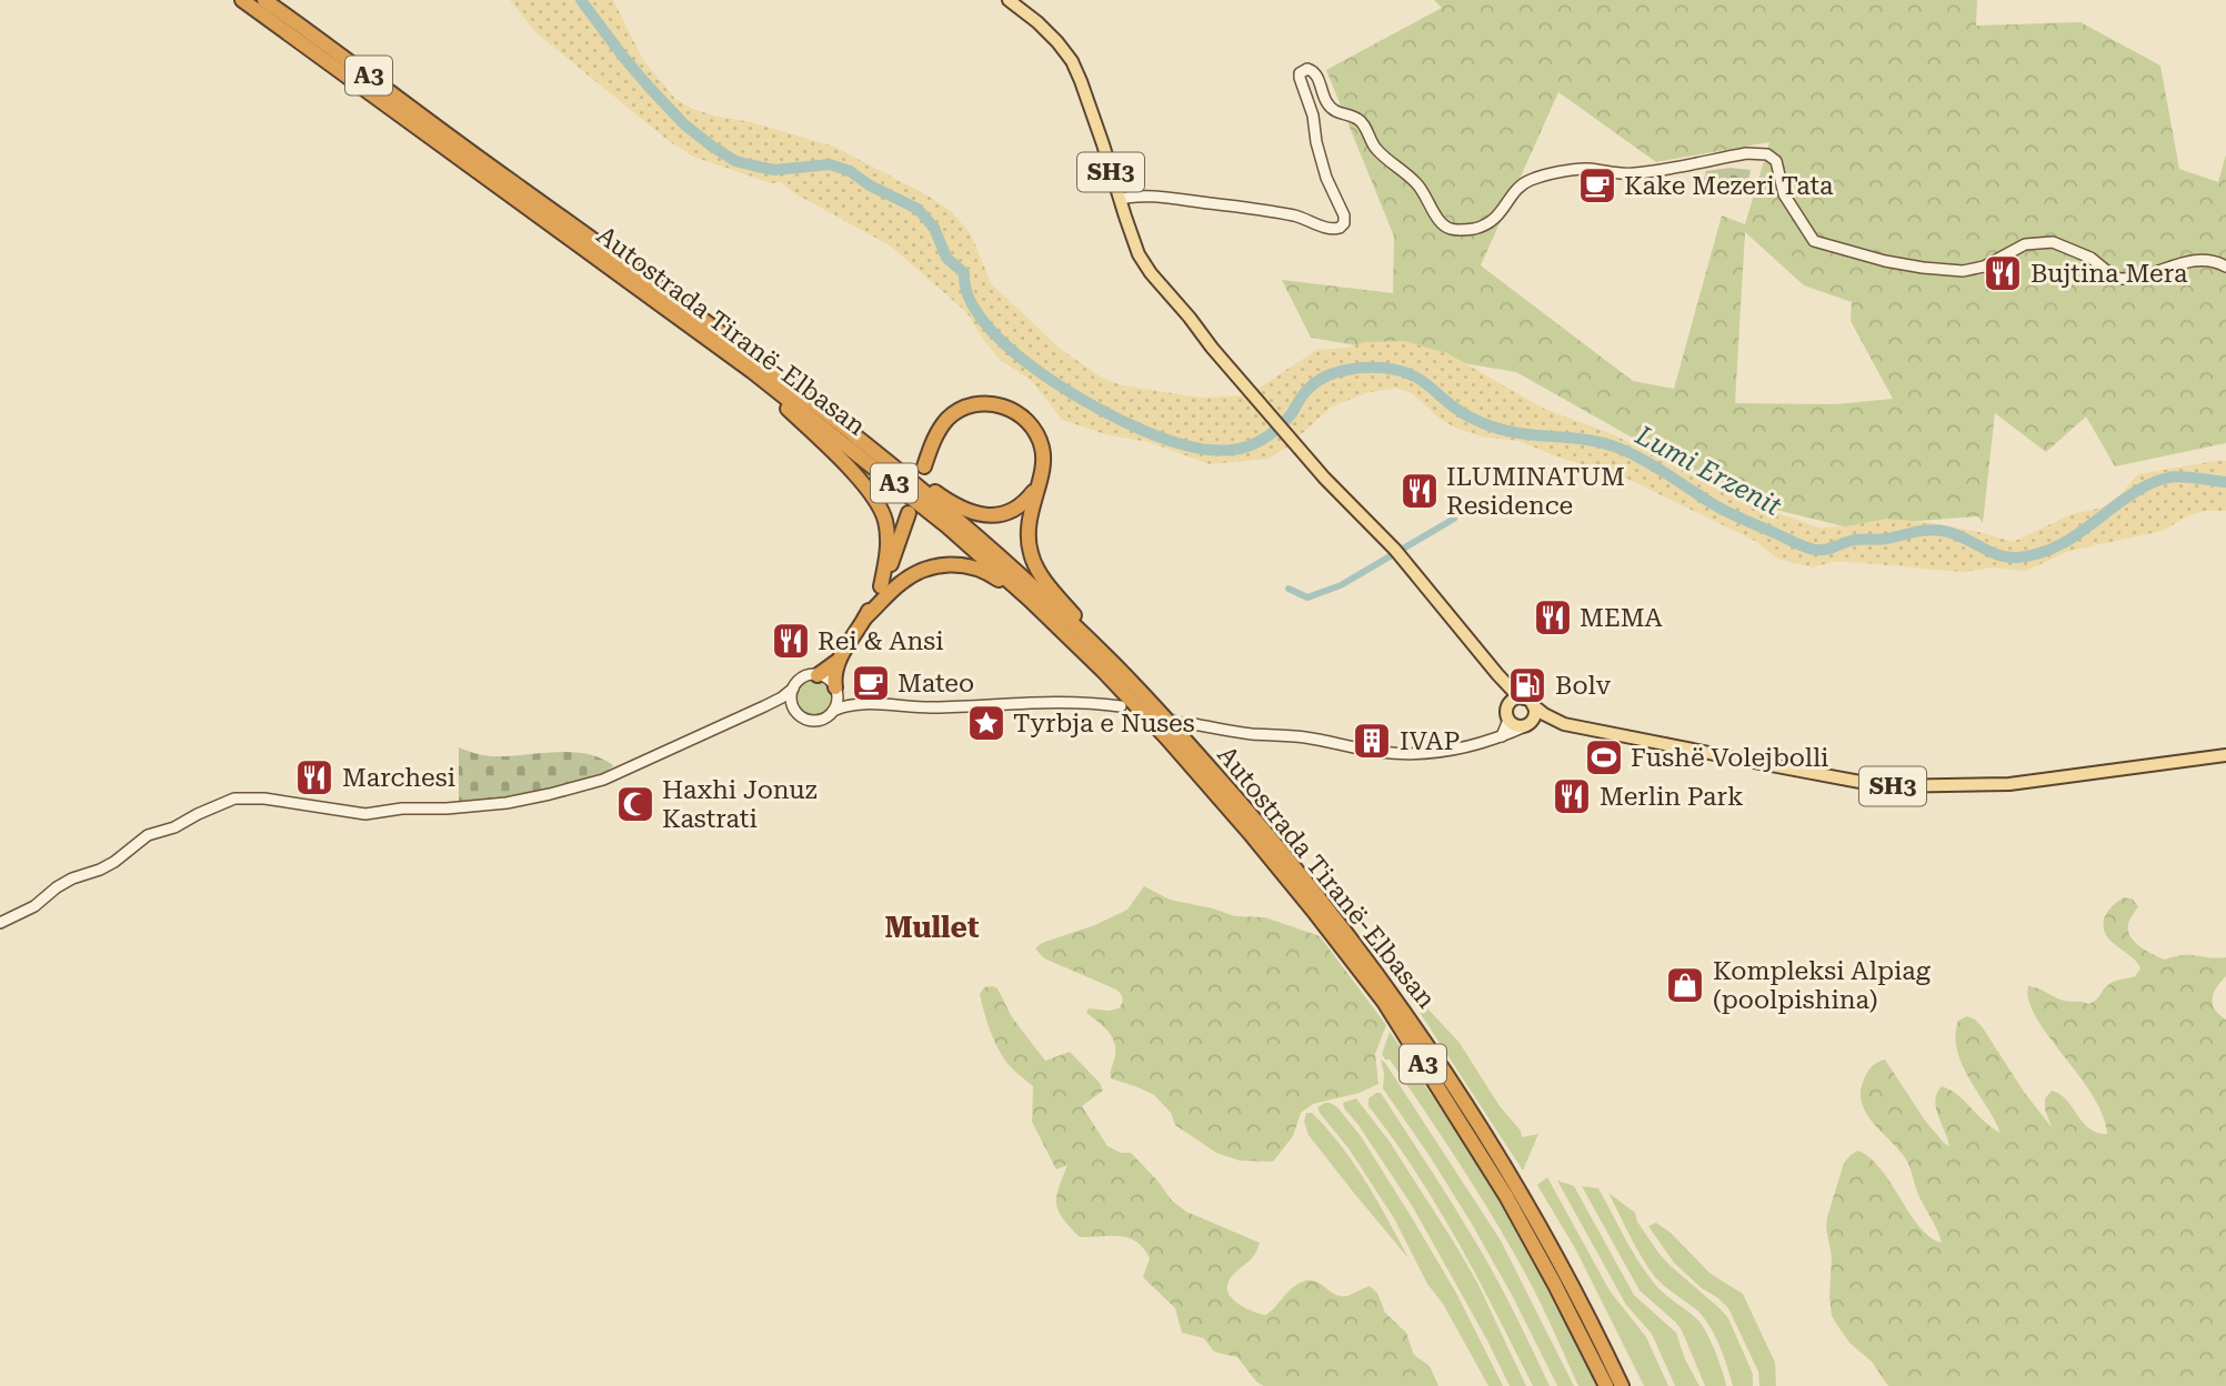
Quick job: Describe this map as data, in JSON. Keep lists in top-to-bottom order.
{
  "streets": {
    "highway": ["A3", "Autostrada Tiranë-Elbasan"],
    "main road": ["SH3"]
  },
  "crossings": [
    ["A3", "Autostrada Tiranë-Elbasan"]
  ],
  "districts": ["Mullet"],
  "water": ["Lumi Erzenit"],
  "places": {
    "cafe": ["Kake Mezeri Tata", "Mateo"],
    "restaurant": [
      "Bujtina Mera",
      "ILUMINATUM Residence",
      "MEMA",
      "Rei & Ansi",
      "Marchesi",
      "Merlin Park"
    ],
    "fuel station": ["Bolv"],
    "place": ["Tyrbja e Nuses"],
    "building": ["IVAP"],
    "sports": ["Fushë Volejbolli"],
    "mosque": ["Haxhi Jonuz Kastrati"],
    "shop": ["Kompleksi Alpiag (poolpishina)"]
  }
}
